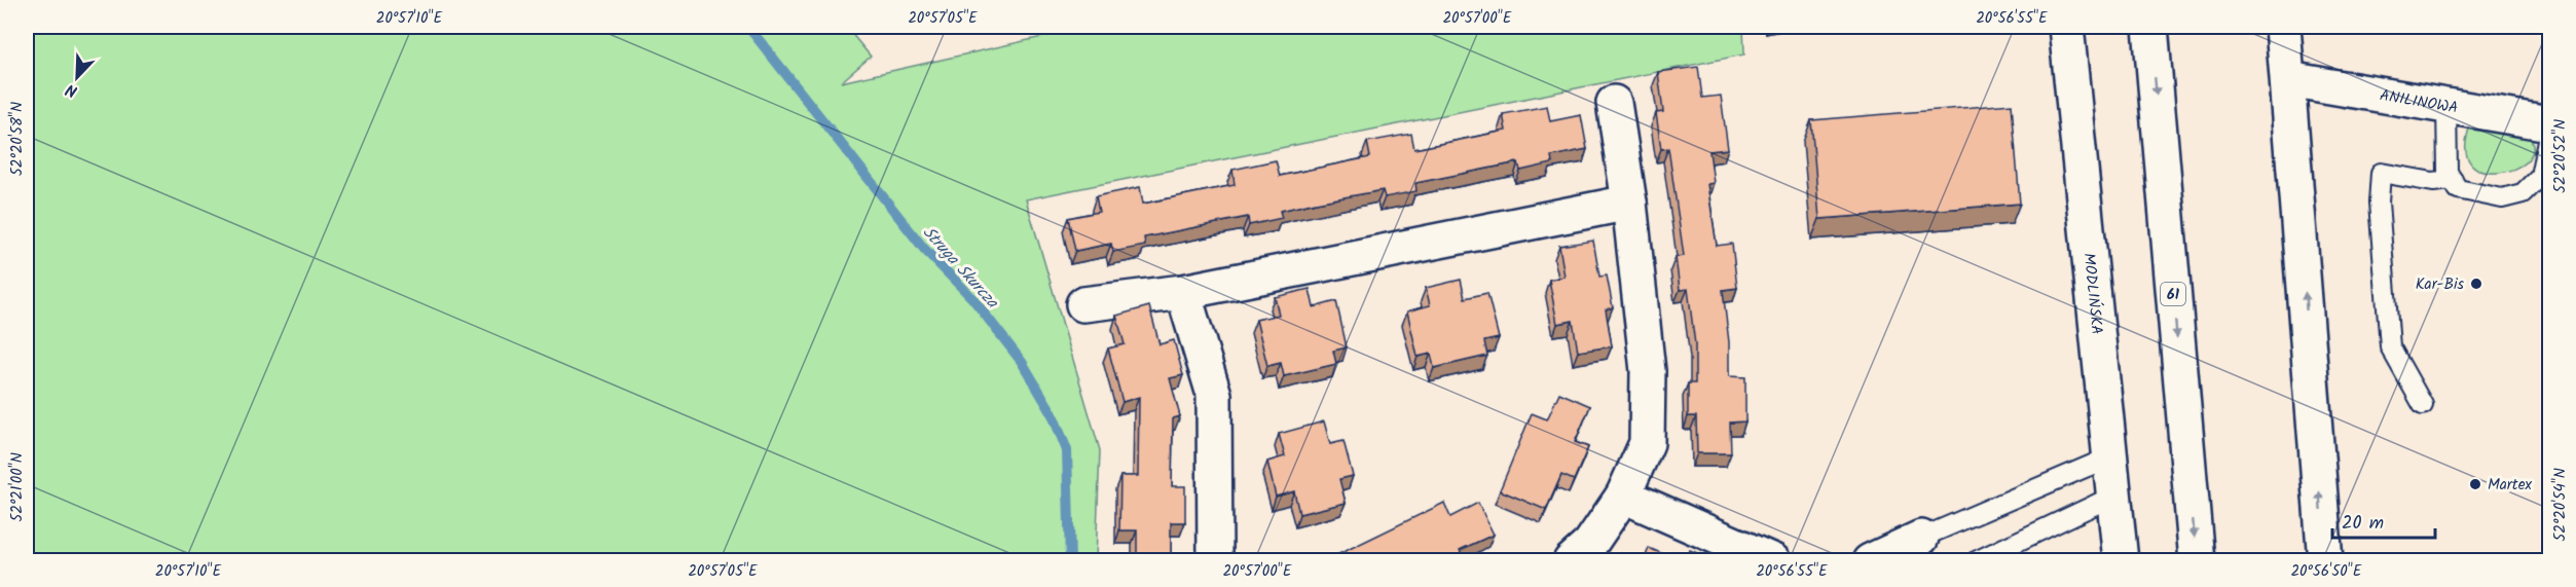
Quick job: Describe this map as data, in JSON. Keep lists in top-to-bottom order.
{
  "streets": {
    "street": ["ANILINOWA", "MODLIŃSKA", "61"]
  },
  "water": ["Struga Skurcza"],
  "places": ["Kar-Bis", "Martex"],
  "scale_bar": "20 m",
  "north": "bottom left",
  "coordinates": [
    "20°57'10\"E",
    "20°57'05\"E",
    "20°57'00\"E",
    "20°56'55\"E",
    "52°20'58\"N",
    "52°20'52\"N",
    "52°21'00\"N",
    "52°20'54\"N",
    "20°56'50\"E"
  ]
}
